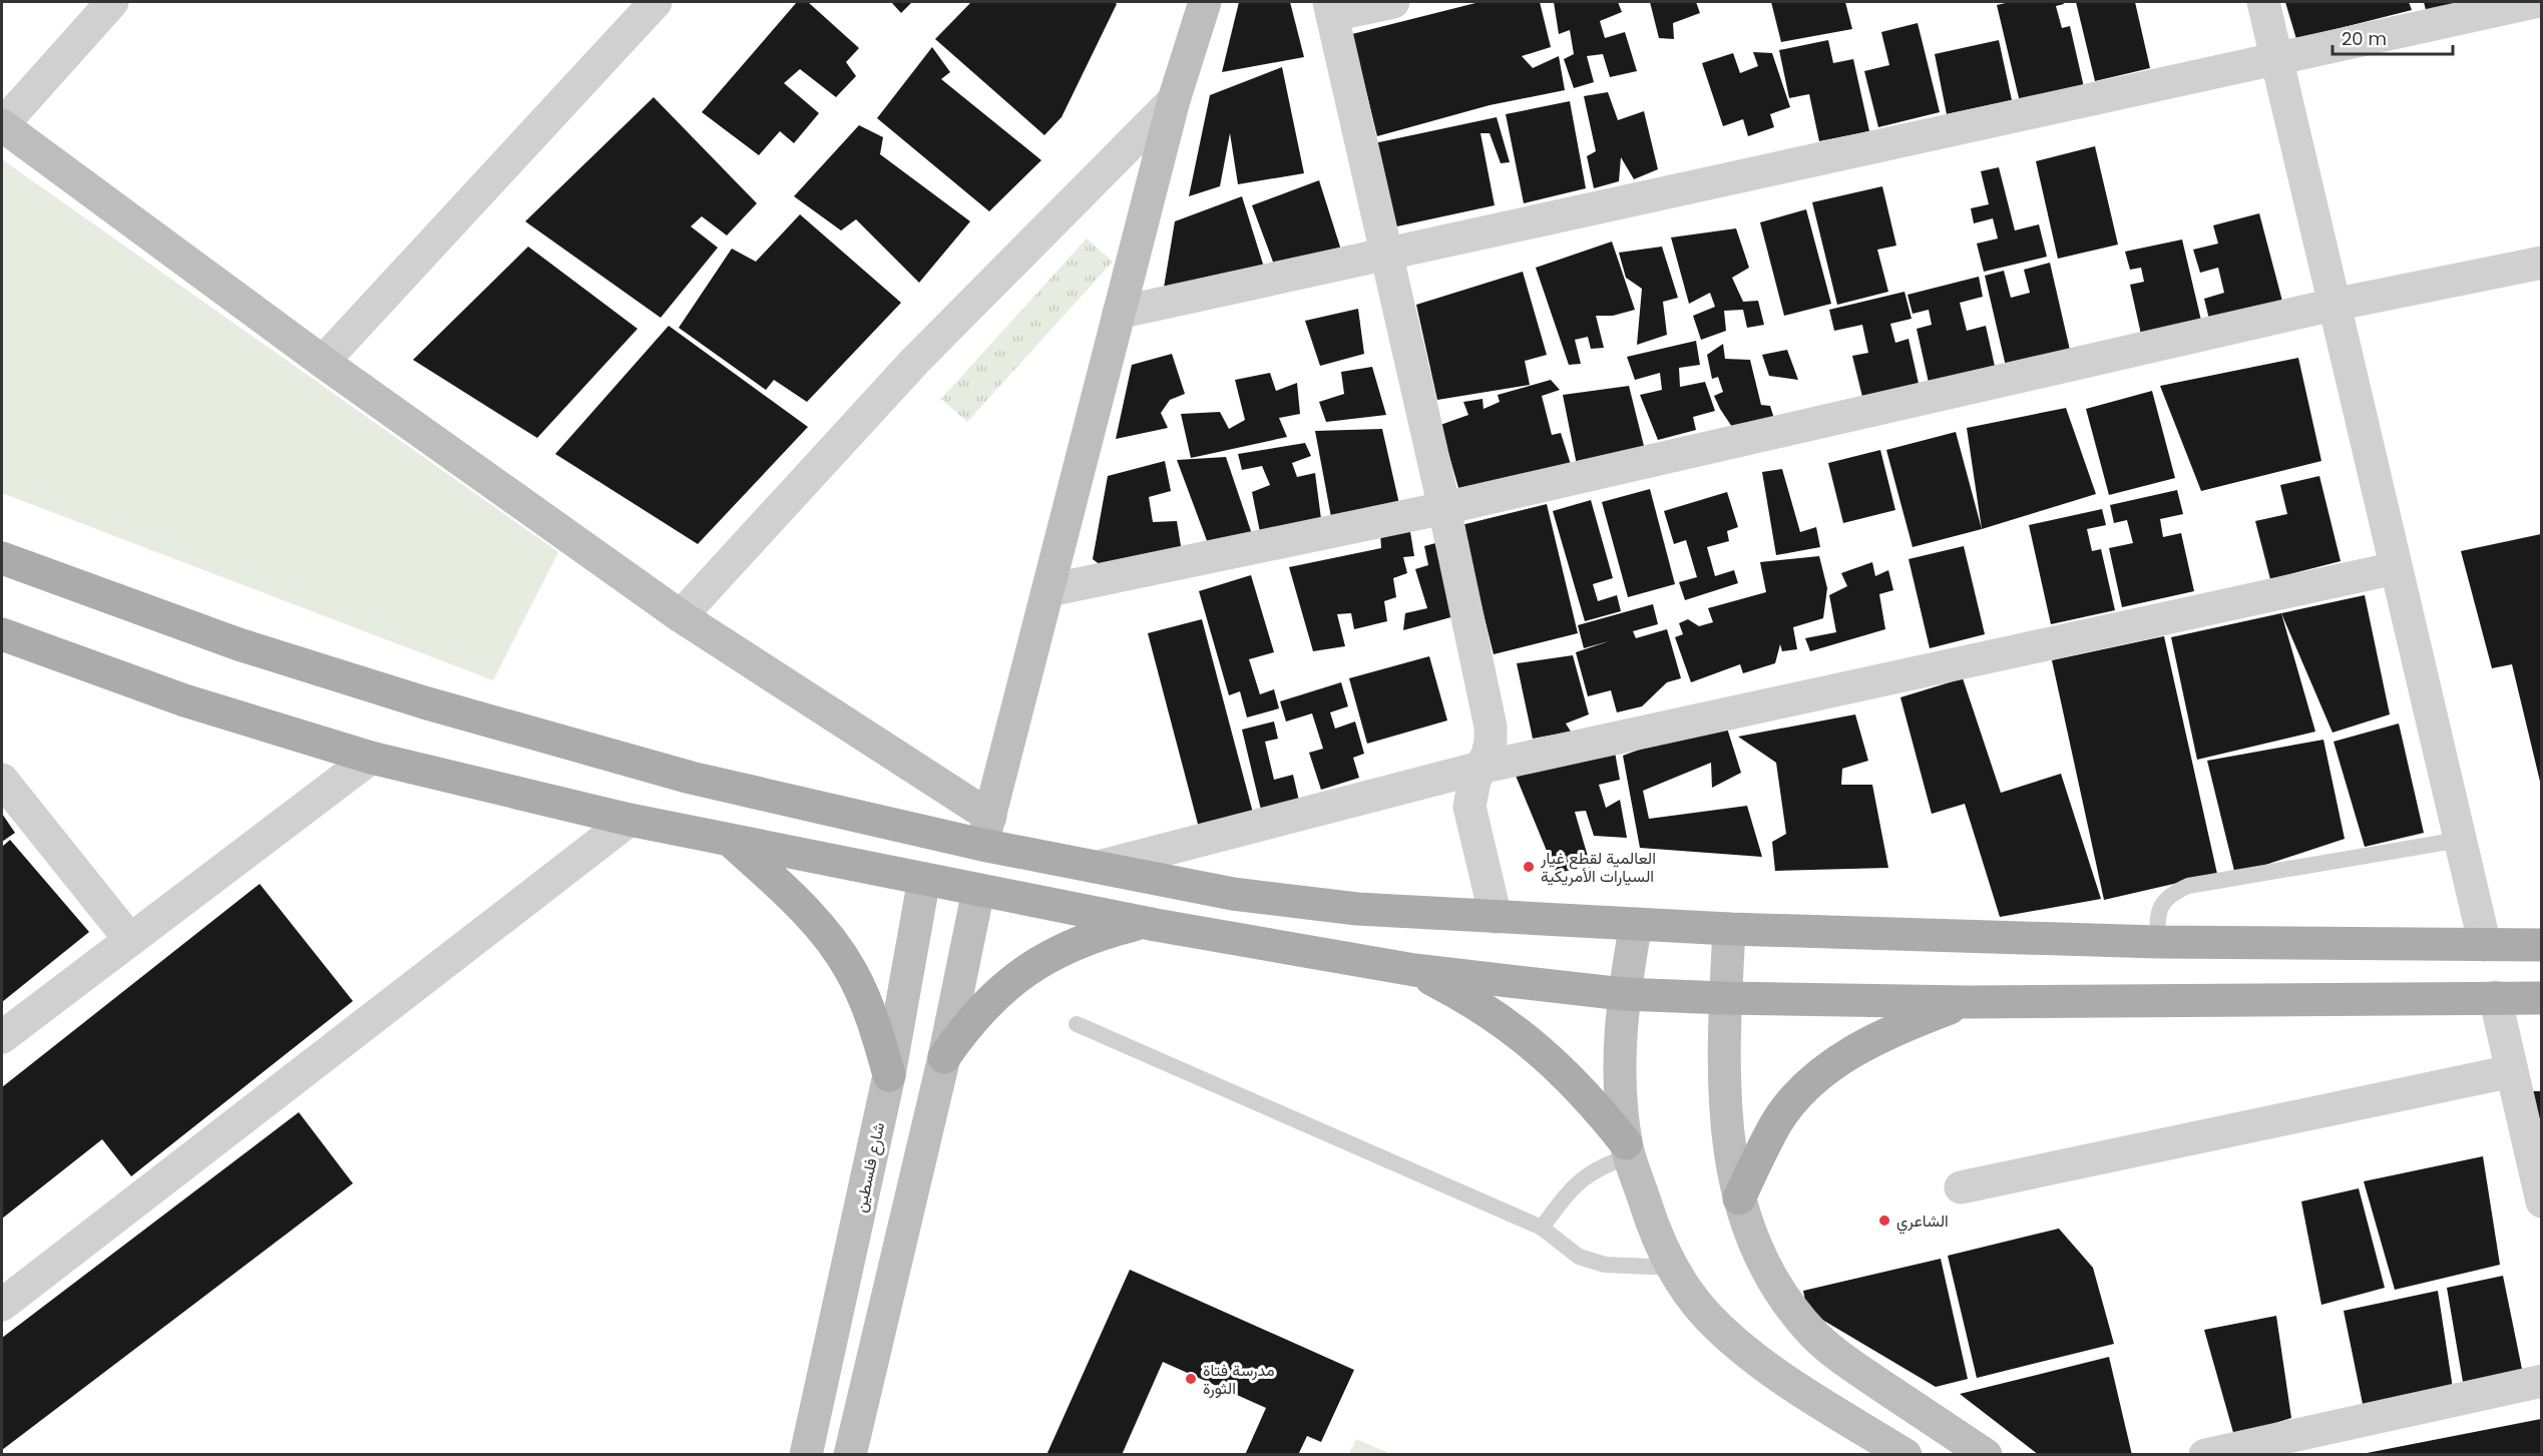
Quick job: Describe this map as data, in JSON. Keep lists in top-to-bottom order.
{
  "streets": {
    "street": ["شارع فلسطين"]
  },
  "places": ["العالمية لقطع غيار السيارات الأمريكية", "الشاعري", "مدرسة فتاة الثورة"],
  "scale_bar": "20 m"
}
